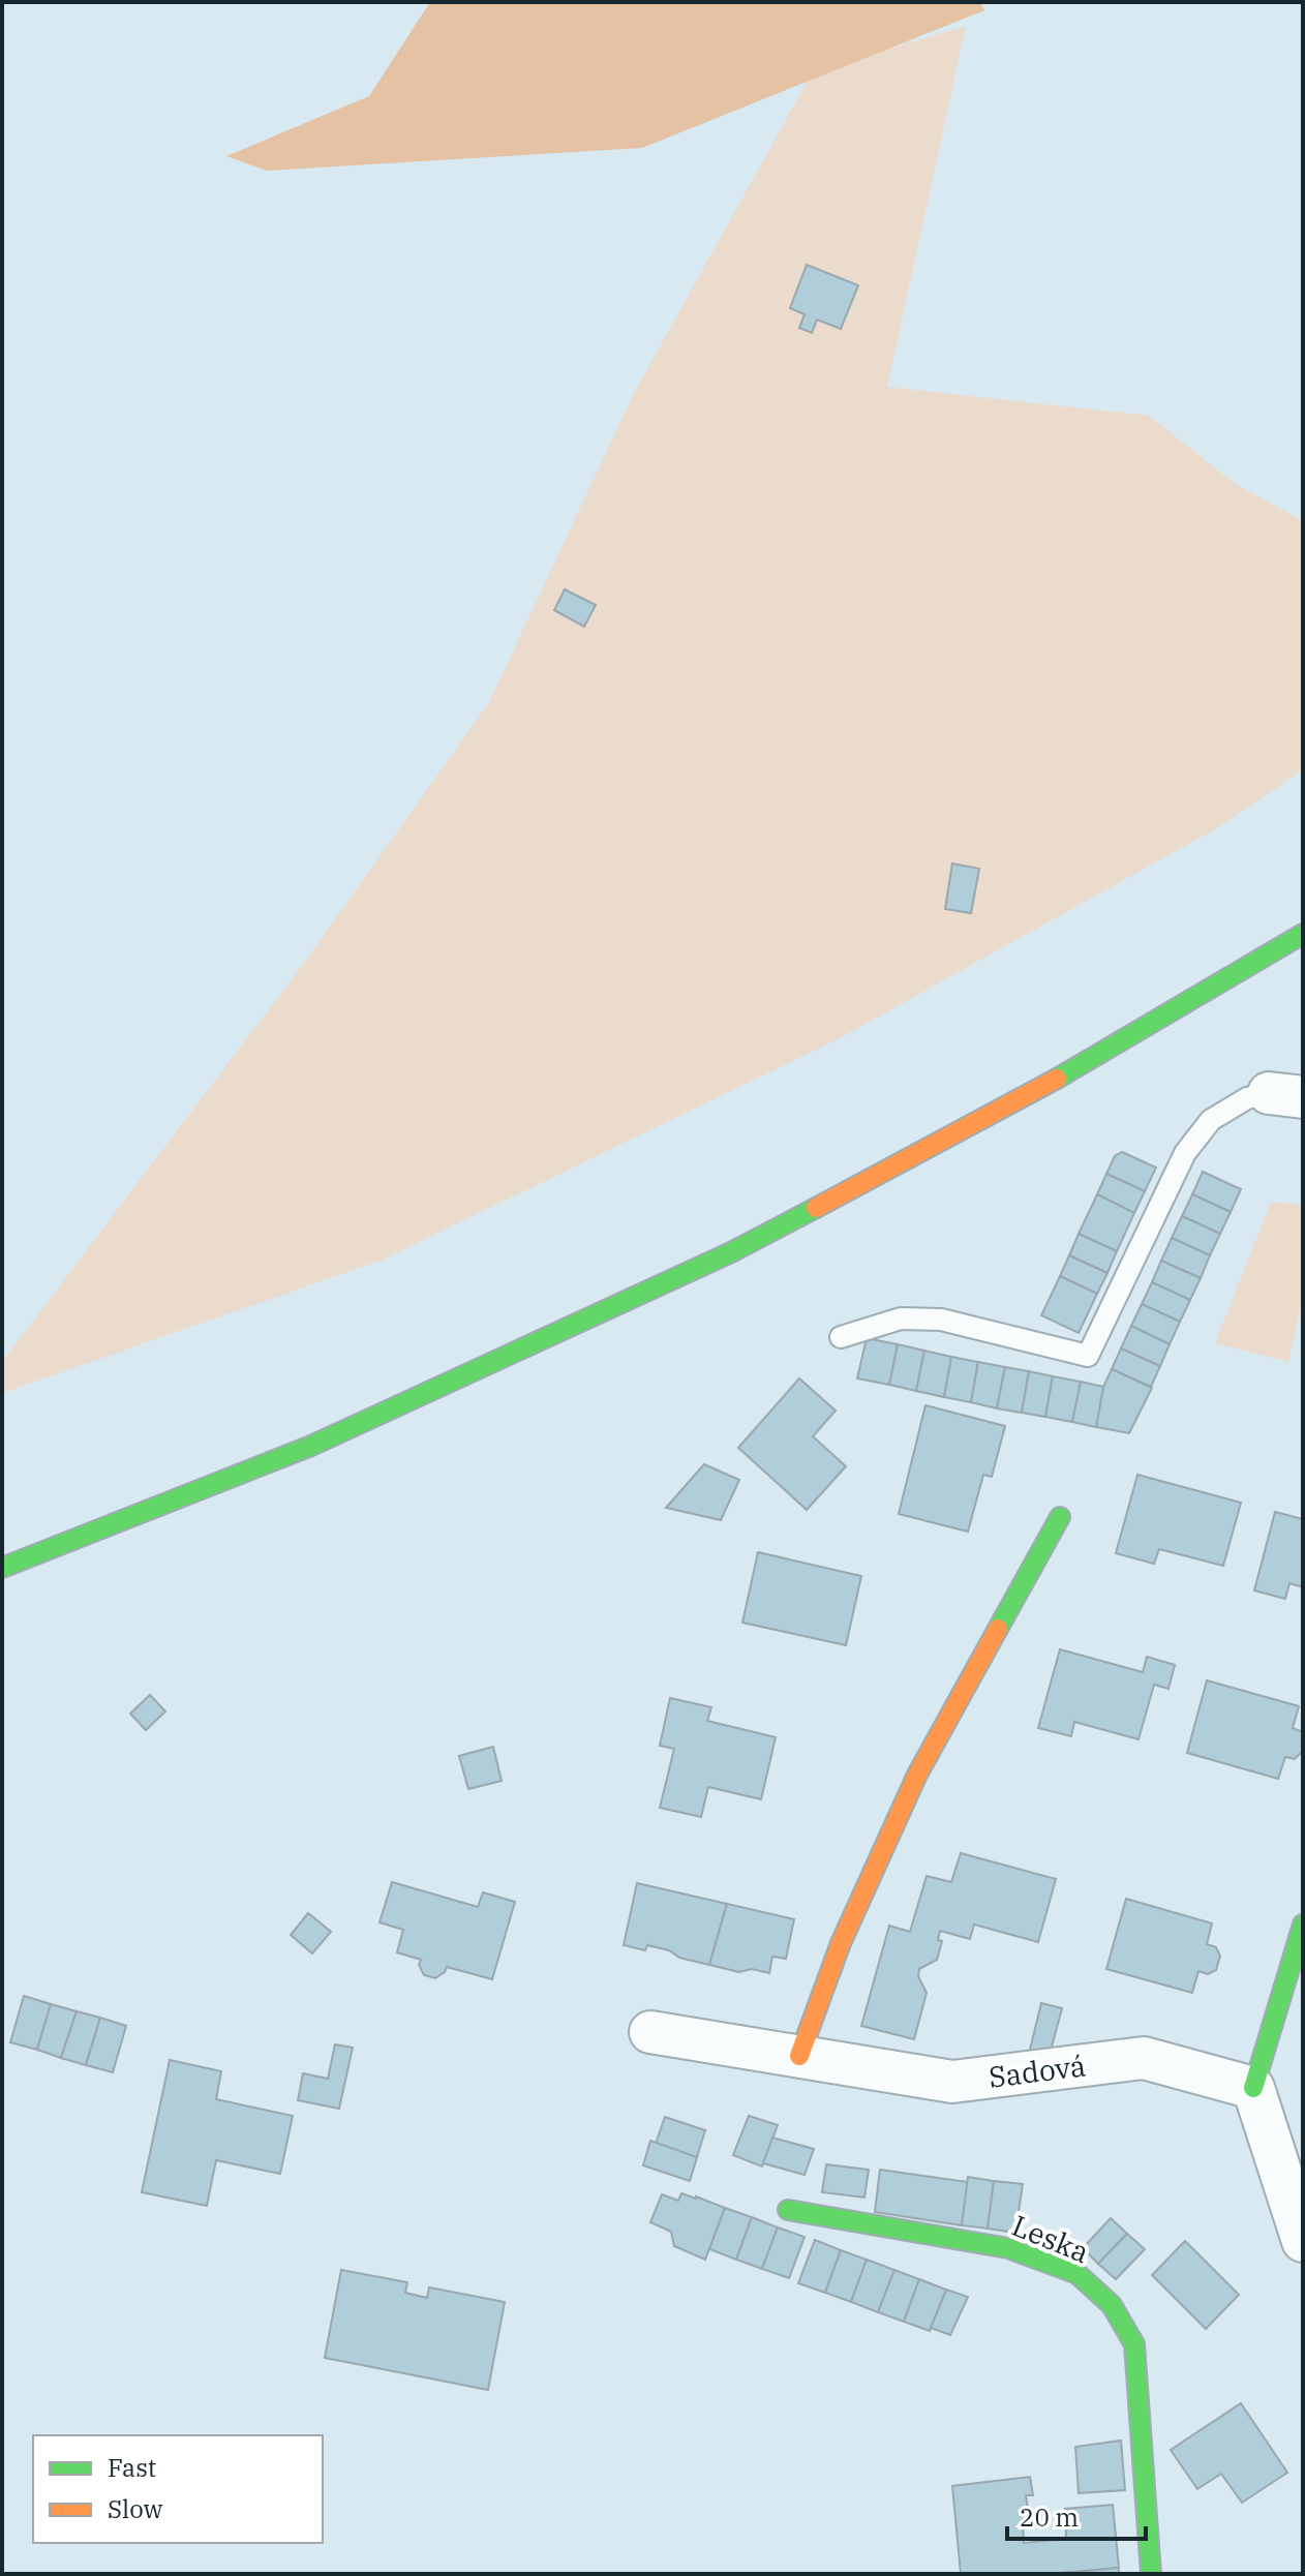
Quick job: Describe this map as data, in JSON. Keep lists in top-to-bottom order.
{
  "streets": {
    "main road": ["Leska"],
    "street": ["Sadová"]
  },
  "legend": ["Fast", "Slow"],
  "scale_bar": "20 m"
}
